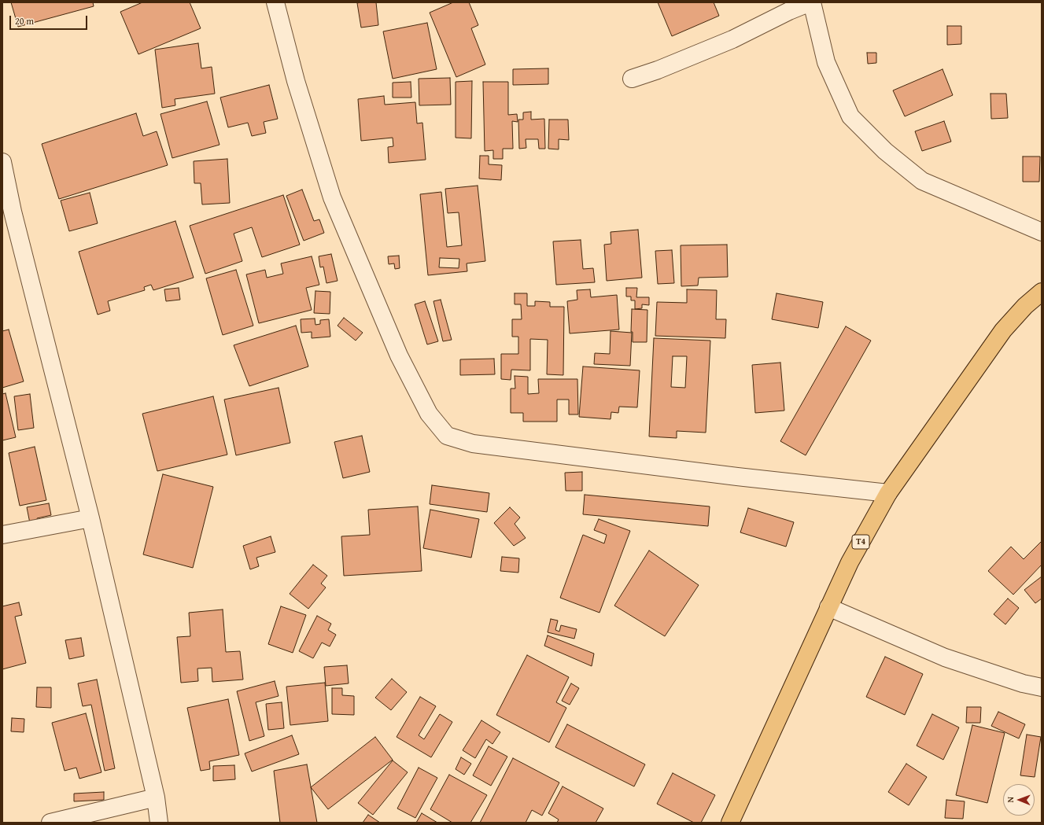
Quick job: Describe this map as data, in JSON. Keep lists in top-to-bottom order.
{
  "streets": {
    "highway": ["T4"]
  },
  "scale_bar": "20 m",
  "north": "left"
}
